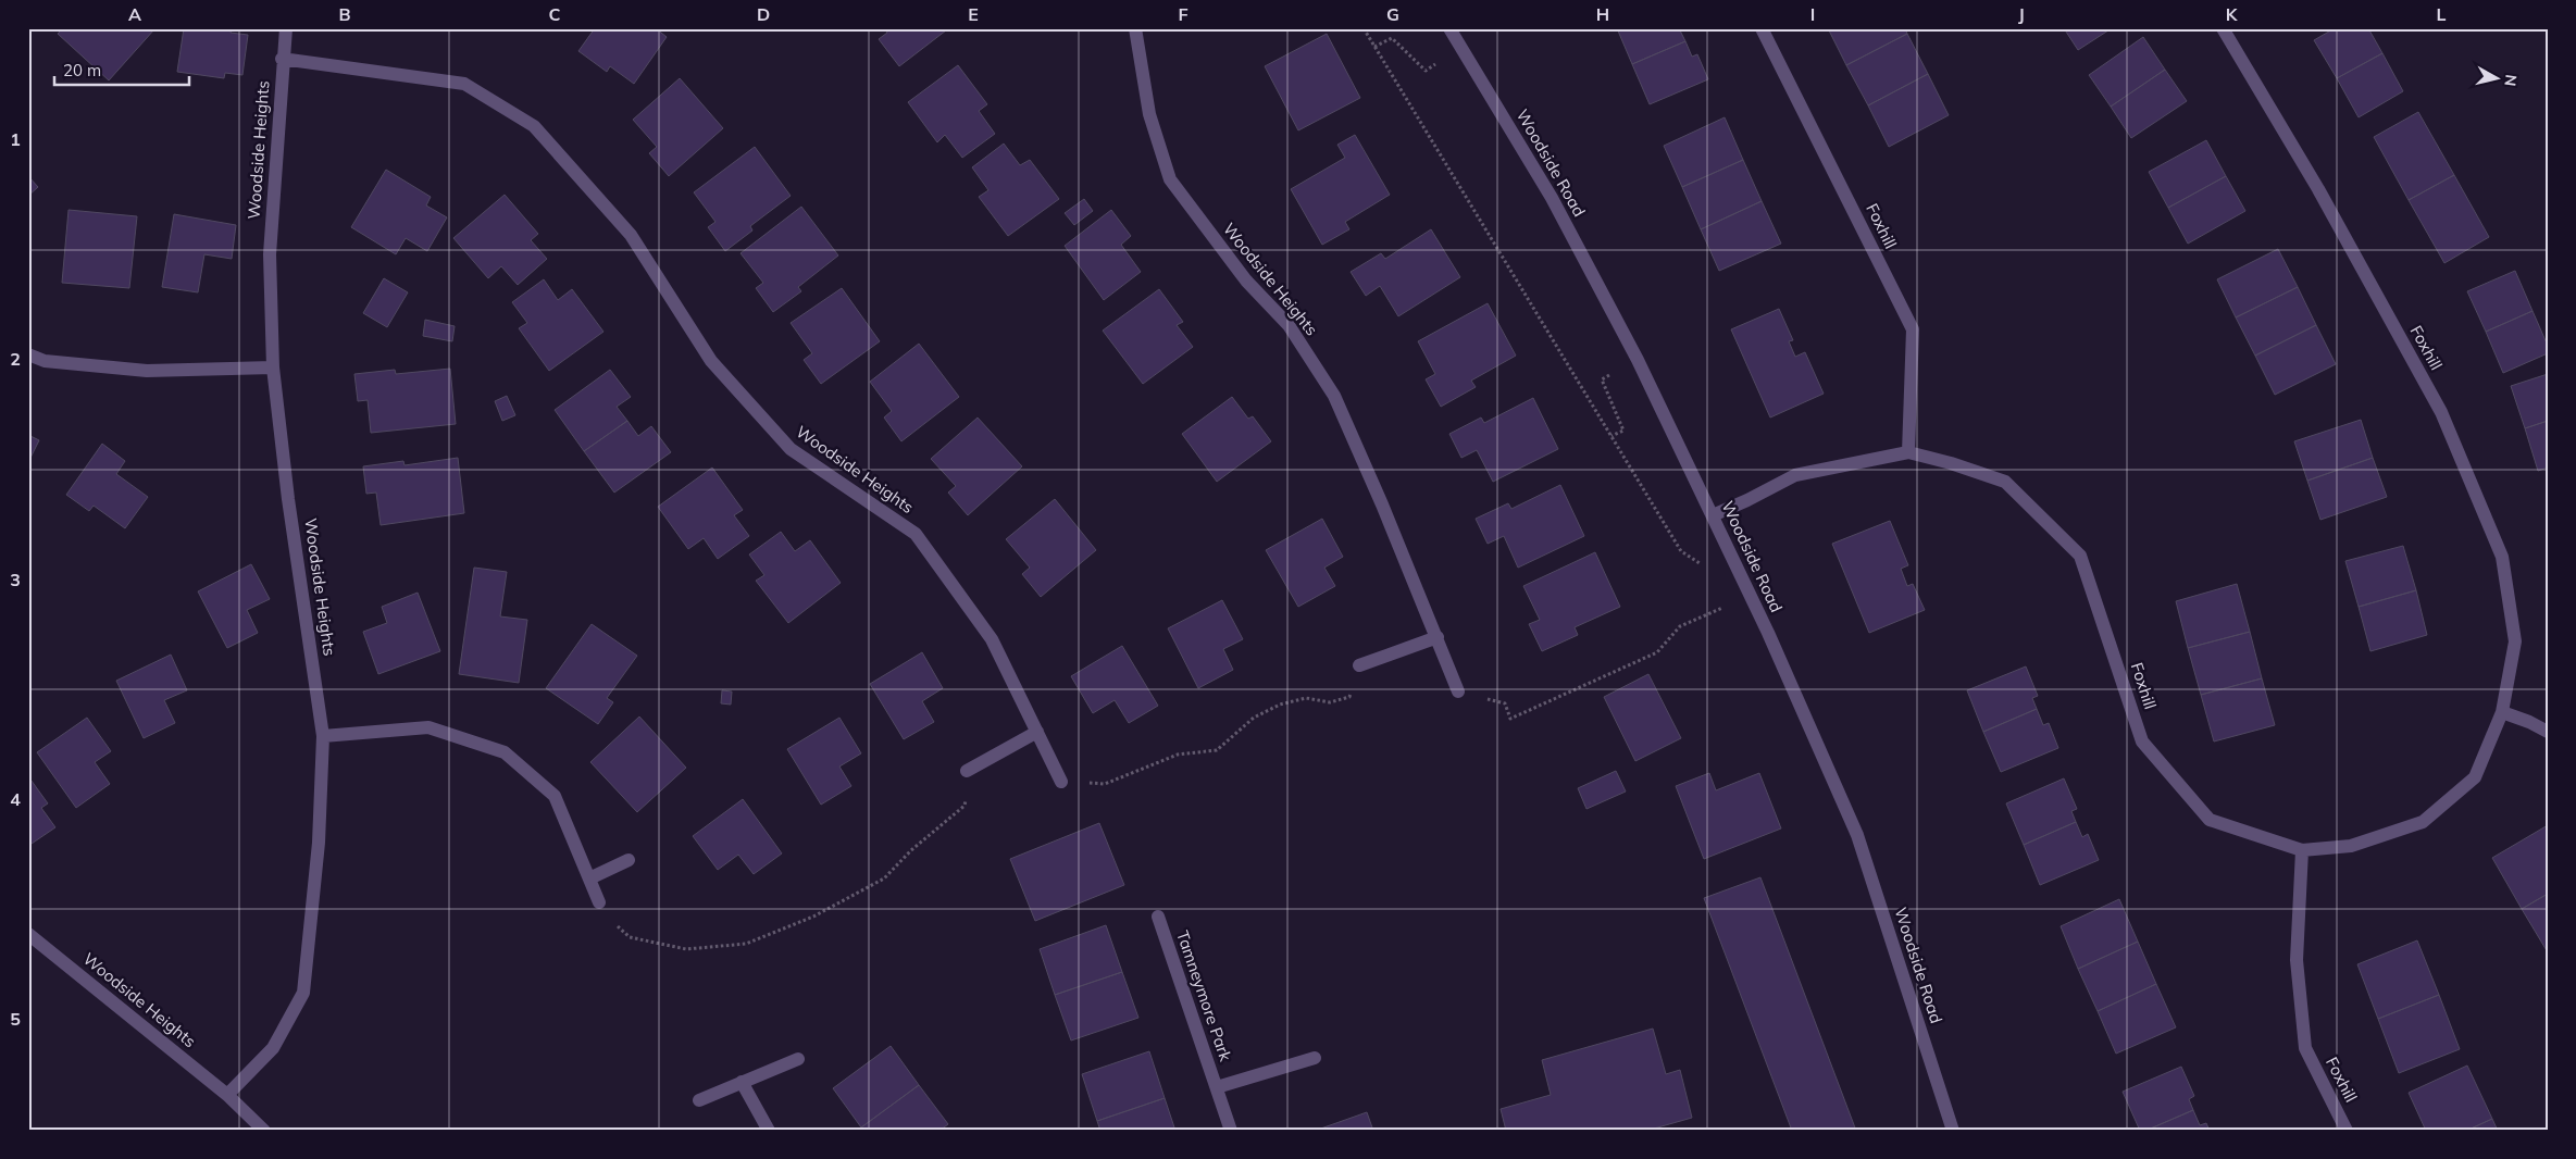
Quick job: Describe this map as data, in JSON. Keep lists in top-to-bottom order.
{
  "streets": {
    "street": [
      "Woodside Heights",
      "Woodside Road",
      "Foxhill",
      "Tamneymore Park"
    ]
  },
  "crossings": [
    ["Woodside Road", "Foxhill"]
  ],
  "scale_bar": "20 m",
  "north": "right",
  "grid": {
    "columns": [
      "A",
      "B",
      "C",
      "D",
      "E",
      "F",
      "G",
      "H",
      "I",
      "J",
      "K",
      "L"
    ],
    "rows": [
      "1",
      "2",
      "3",
      "4",
      "5"
    ]
  }
}
